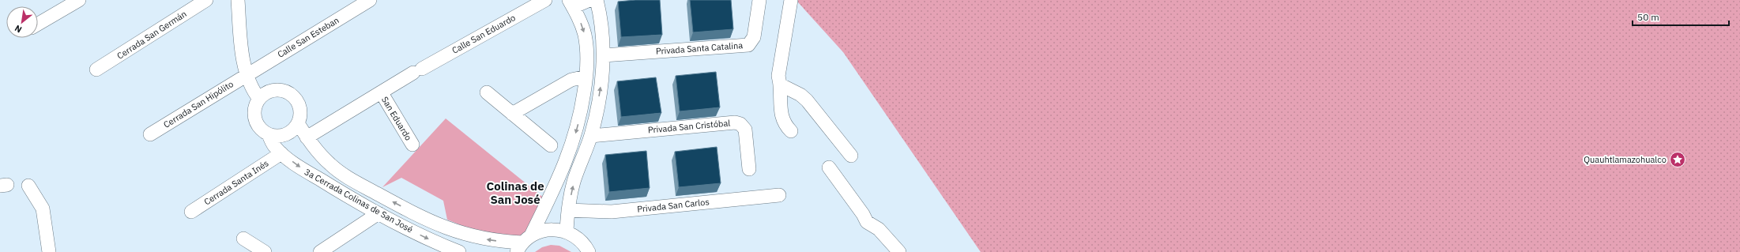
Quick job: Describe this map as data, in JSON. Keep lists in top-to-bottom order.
{
  "streets": {
    "street": [
      "Calle San Eduardo",
      "Cerrada San Germán",
      "Calle San Esteban",
      "Privada Santa Catalina",
      "Cerrada San Hipólito",
      "San Eduardo",
      "Privada San Cristóbal",
      "Cerrada Santa Inés",
      "3a Cerrada Colinas de San José",
      "Privada San Carlos"
    ]
  },
  "crossings": [
    ["Calle San Eduardo", "San Eduardo"],
    ["Calle San Eduardo", "3a Cerrada Colinas de San José"],
    ["Calle San Esteban", "Cerrada San Hipólito"],
    ["Cerrada Santa Inés", "3a Cerrada Colinas de San José"]
  ],
  "districts": ["Colinas de San José"],
  "places": {
    "place": ["Quauhtlamazohualco"]
  },
  "scale_bar": "50 m",
  "north": "bottom left"
}
